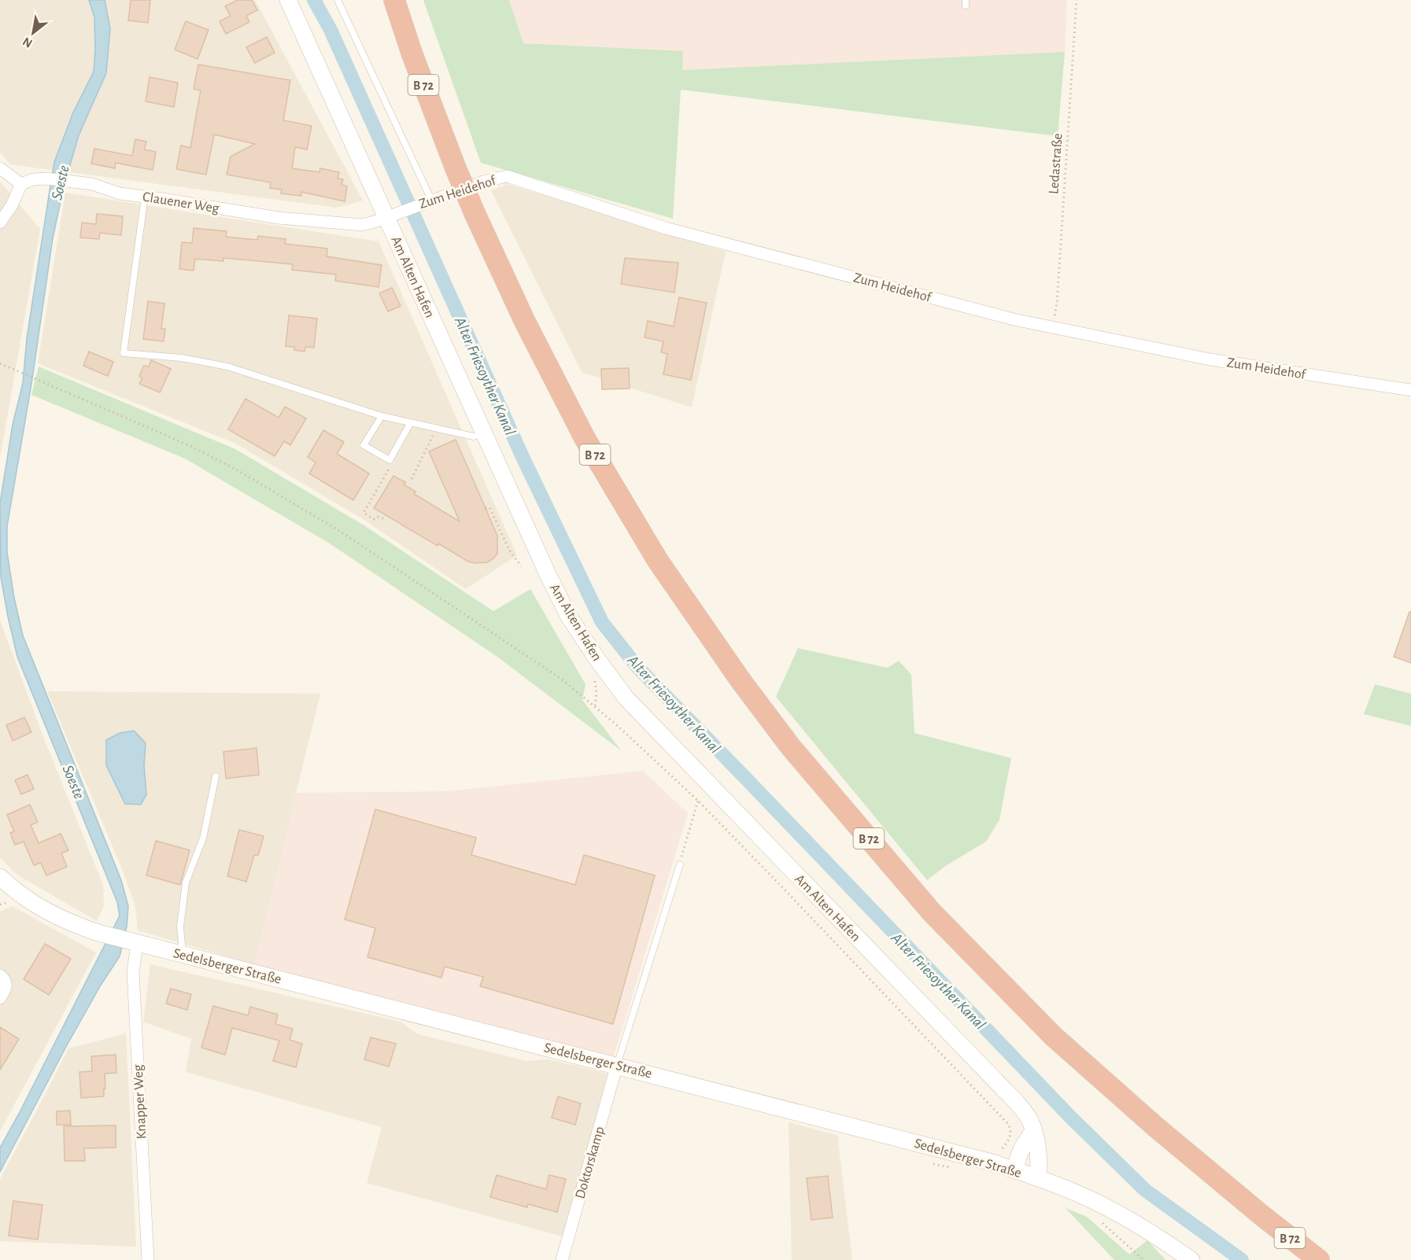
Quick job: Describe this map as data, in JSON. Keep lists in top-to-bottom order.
{
  "streets": {
    "highway": ["B 72"],
    "street": [
      "Zum Heidehof",
      "Clauener Weg",
      "Am Alten Hafen",
      "Sedelsberger Straße",
      "Knapper Weg",
      "Doktorskamp"
    ],
    "path": ["Ledastraße"]
  },
  "crossings": [
    ["Ledastraße", "Zum Heidehof"],
    ["Zum Heidehof", "Clauener Weg"],
    ["Zum Heidehof", "Am Alten Hafen"],
    ["Clauener Weg", "Am Alten Hafen"],
    ["Am Alten Hafen", "Sedelsberger Straße"],
    ["Sedelsberger Straße", "Knapper Weg"],
    ["Sedelsberger Straße", "Doktorskamp"]
  ],
  "water": ["Soeste", "Alter Friesoyther Kanal"],
  "north": "bottom left"
}
